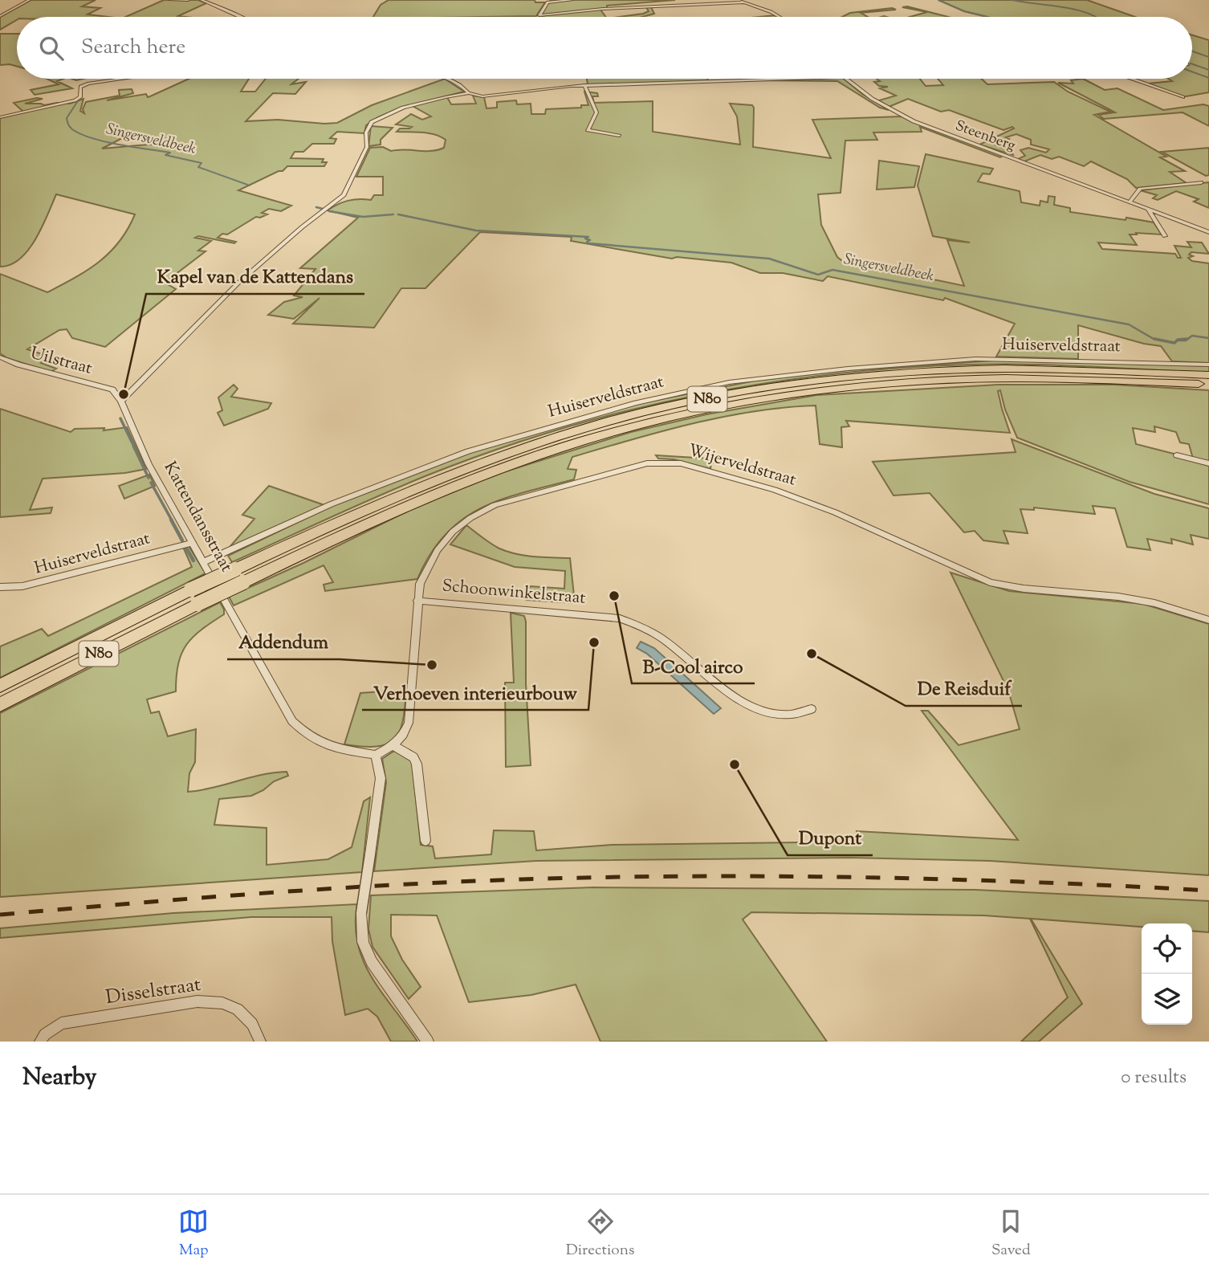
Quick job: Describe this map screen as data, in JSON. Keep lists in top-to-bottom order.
{
  "streets": {
    "highway": ["N80"],
    "street": [
      "Steenberg",
      "Huiserveldstraat",
      "Uilstraat",
      "Wijerveldstraat",
      "Kattendansstraat",
      "Schoonwinkelstraat",
      "Disselstraat"
    ]
  },
  "crossings": [
    ["Huiserveldstraat", "Kattendansstraat"],
    ["Wijerveldstraat", "Schoonwinkelstraat"]
  ],
  "water": ["Singersveldbeek"],
  "places": [
    "Kapel van de Kattendans",
    "B-Cool airco",
    "Verhoeven interieurbouw",
    "De Reisduif",
    "Addendum",
    "Dupont"
  ],
  "page": {
    "search": "Search here",
    "heading": ["Nearby", "0 results"],
    "nav": ["Map", "Directions", "Saved"]
  }
}
